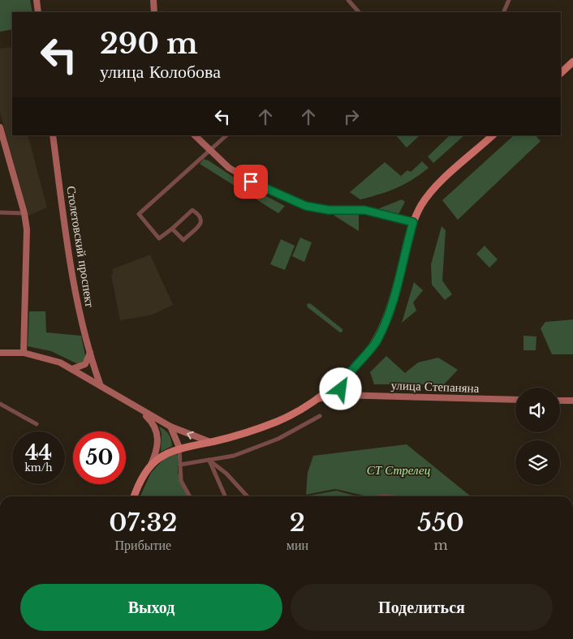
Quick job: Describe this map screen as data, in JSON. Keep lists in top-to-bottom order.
{
  "streets": {
    "main road": ["Столетовский проспект", "улица Степаняна"]
  },
  "parks": ["СТ Стрелец"],
  "page": {
    "turn": ["290 m", "улица Колобова"],
    "speed": "44 km/h",
    "limit": "50",
    "eta": [
      "07:32",
      "Прибытие",
      "2",
      "мин",
      "550",
      "m"
    ],
    "buttons": ["Выход", "Поделиться"]
  }
}
